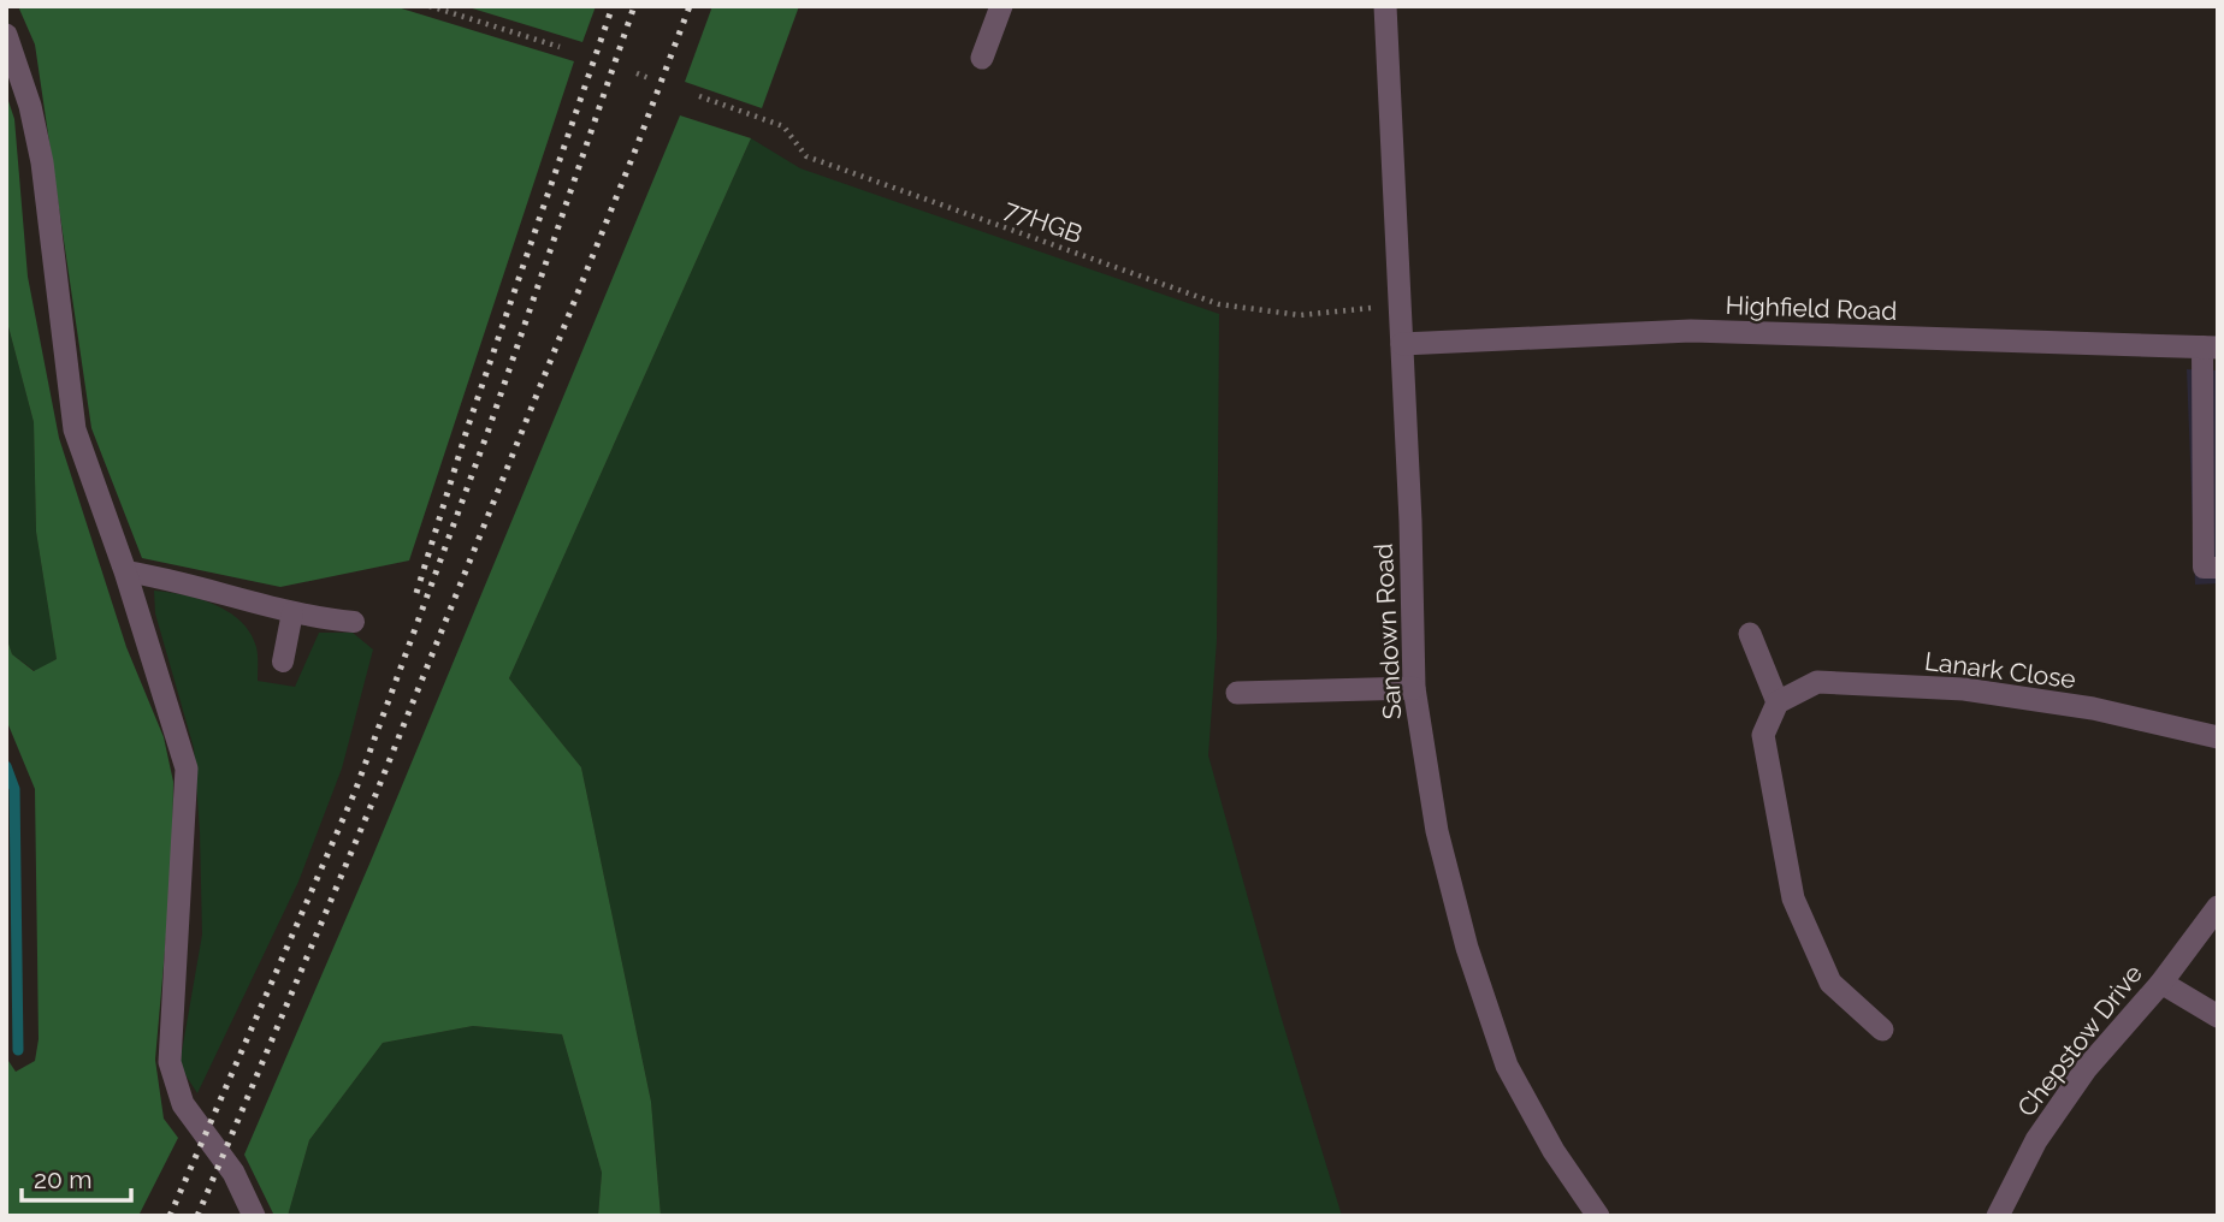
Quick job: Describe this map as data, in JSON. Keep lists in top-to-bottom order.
{
  "streets": {
    "street": [
      "Highfield Road",
      "Sandown Road",
      "Lanark Close",
      "Chepstow Drive"
    ],
    "path": ["77HGB"]
  },
  "crossings": [
    ["77HGB", "Sandown Road"],
    ["Highfield Road", "Sandown Road"]
  ],
  "scale_bar": "20 m"
}
